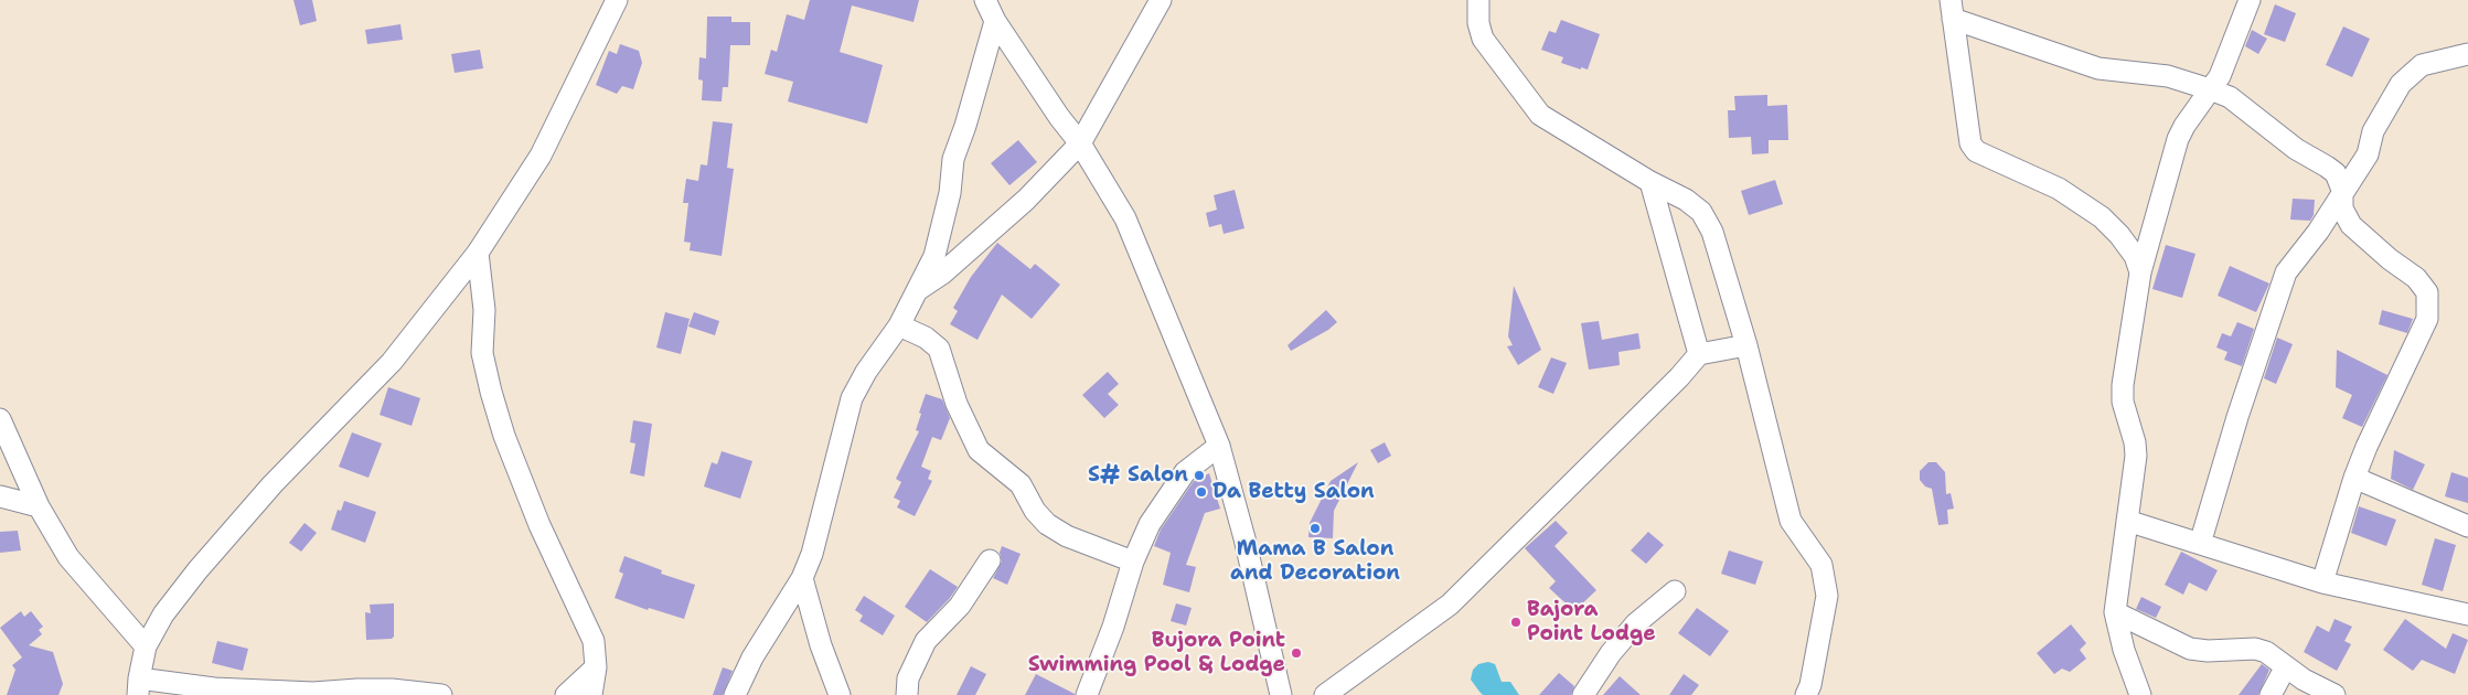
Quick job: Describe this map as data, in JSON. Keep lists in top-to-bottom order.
{
  "places": [
    "S# Salon",
    "Da Betty Salon",
    "Mama B Salon and Decoration",
    "Bajora Point Lodge",
    "Bujora Point Swimming Pool & Lodge"
  ]
}
